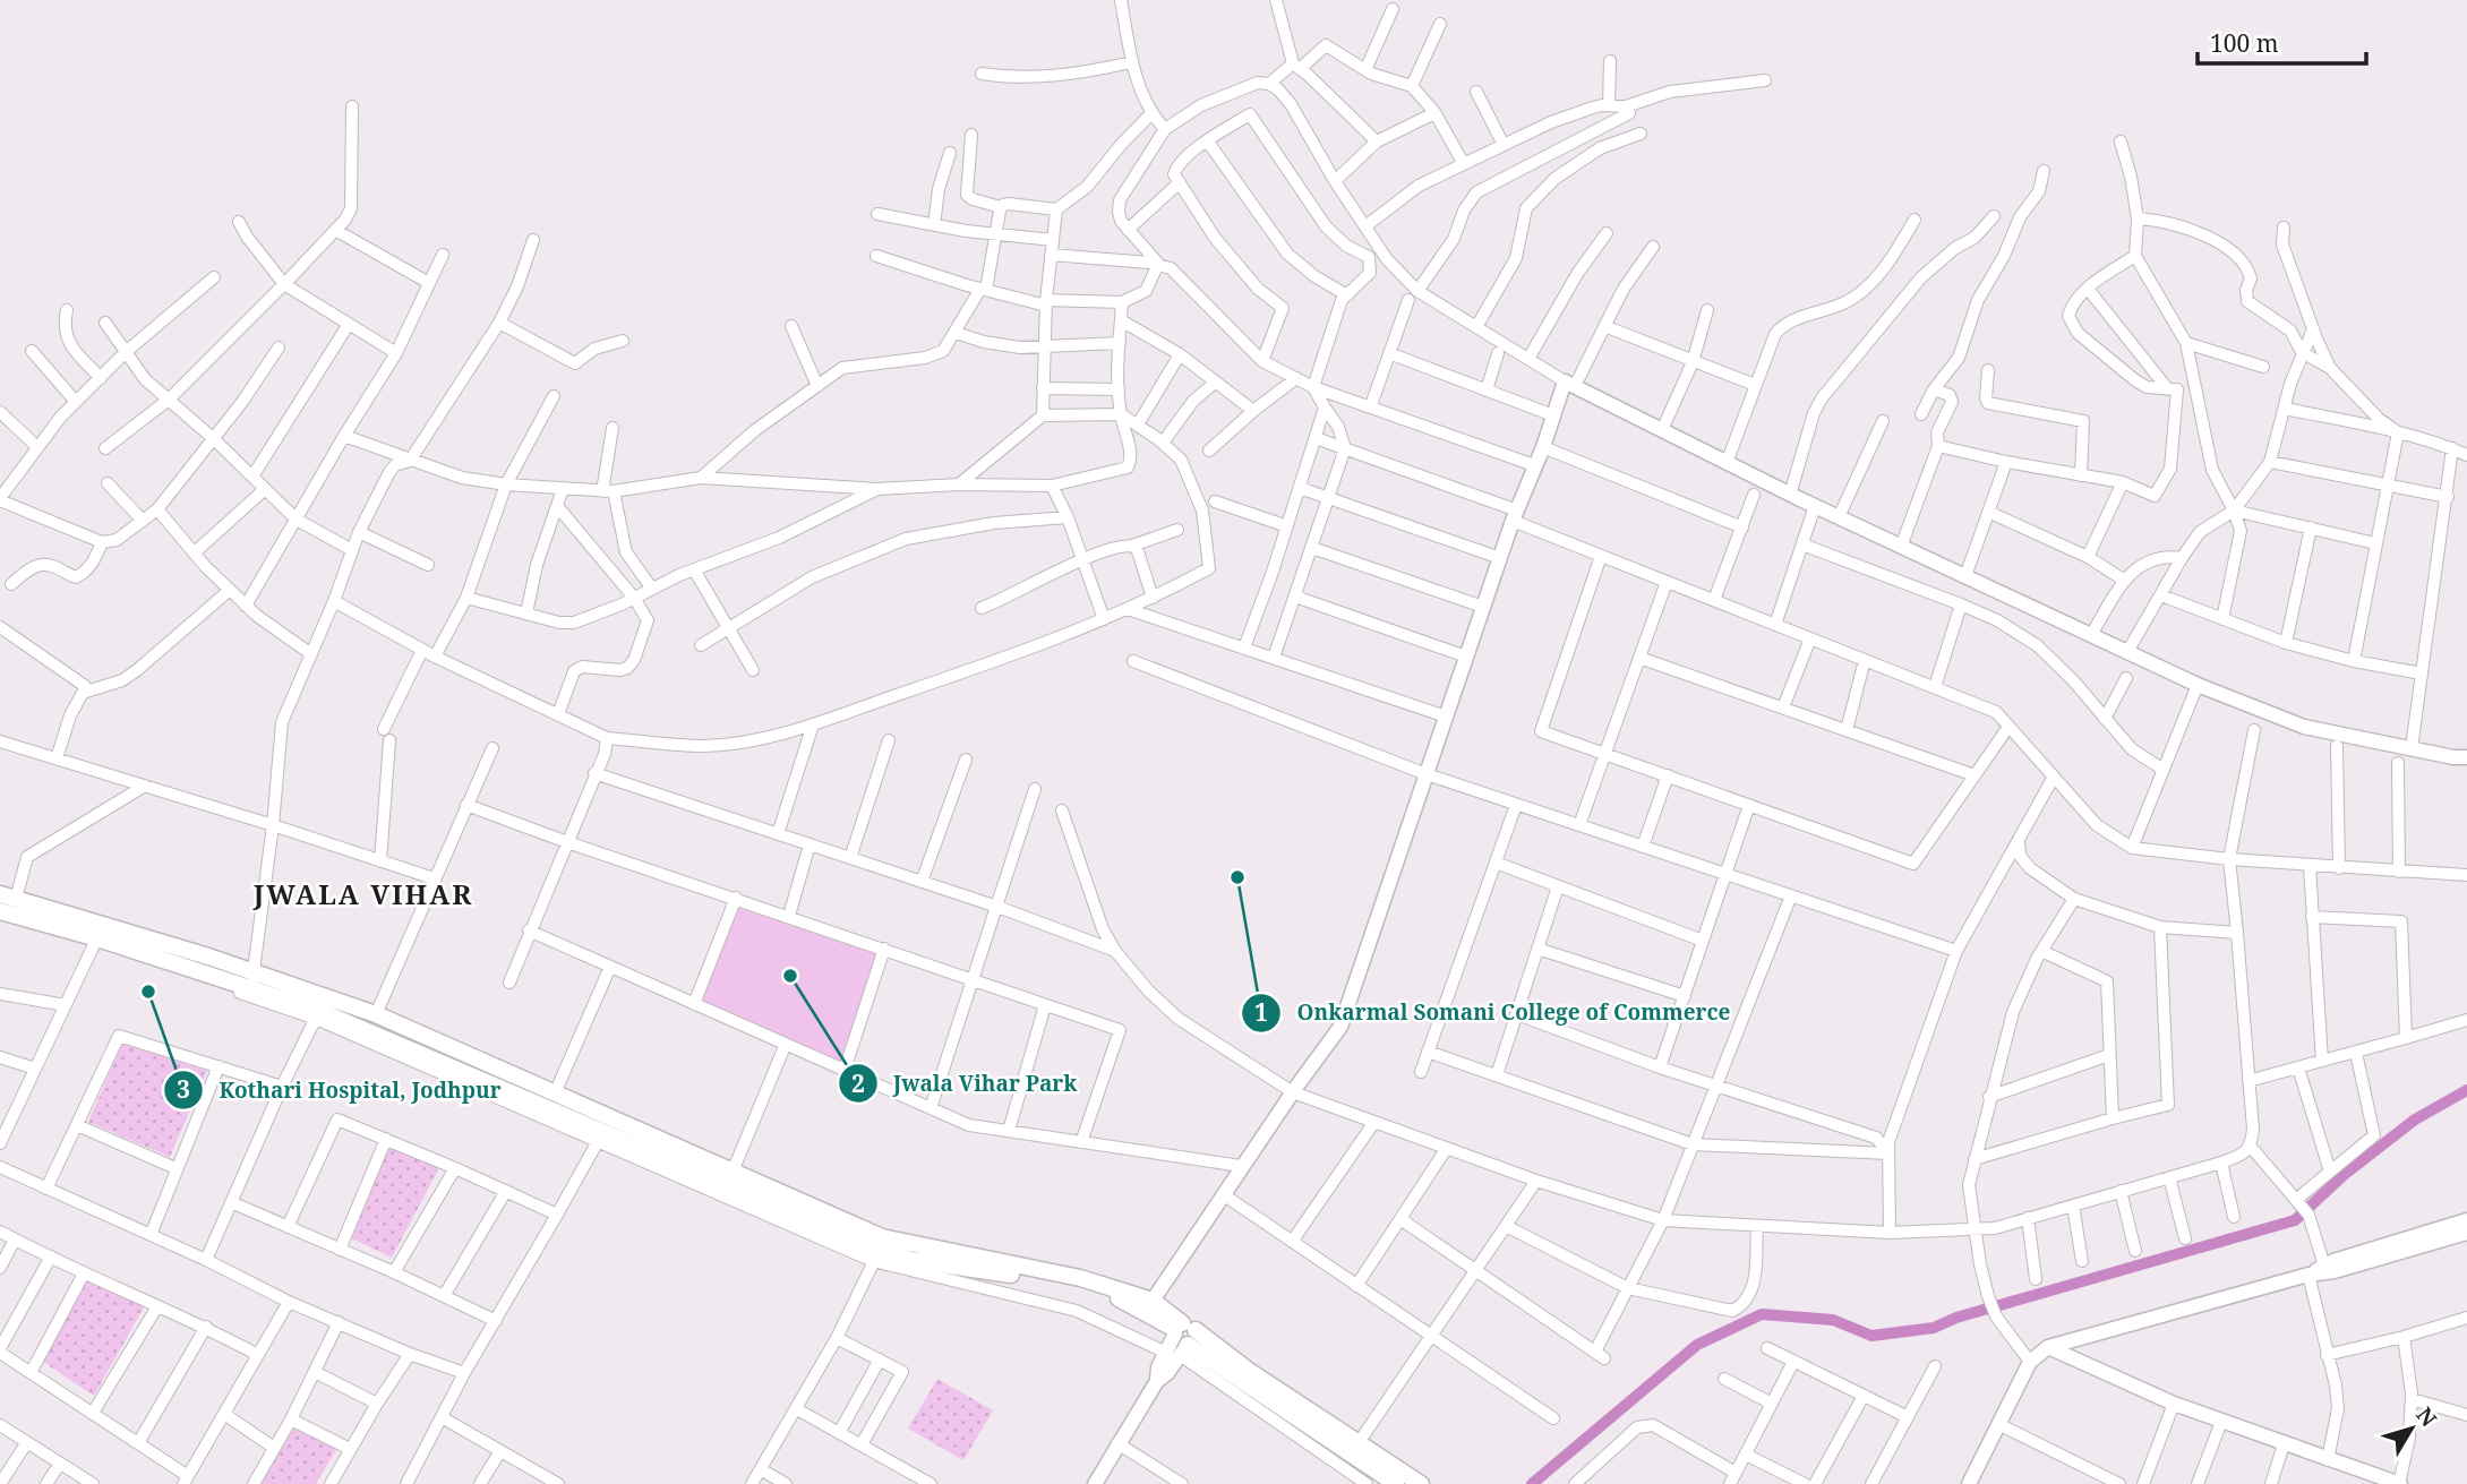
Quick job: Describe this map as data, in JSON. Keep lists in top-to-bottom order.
{
  "districts": ["JWALA VIHAR"],
  "places": ["Onkarmal Somani College of Commerce", "Jwala Vihar Park", "Kothari Hospital, Jodhpur"],
  "scale_bar": "100 m",
  "north": "top right"
}
